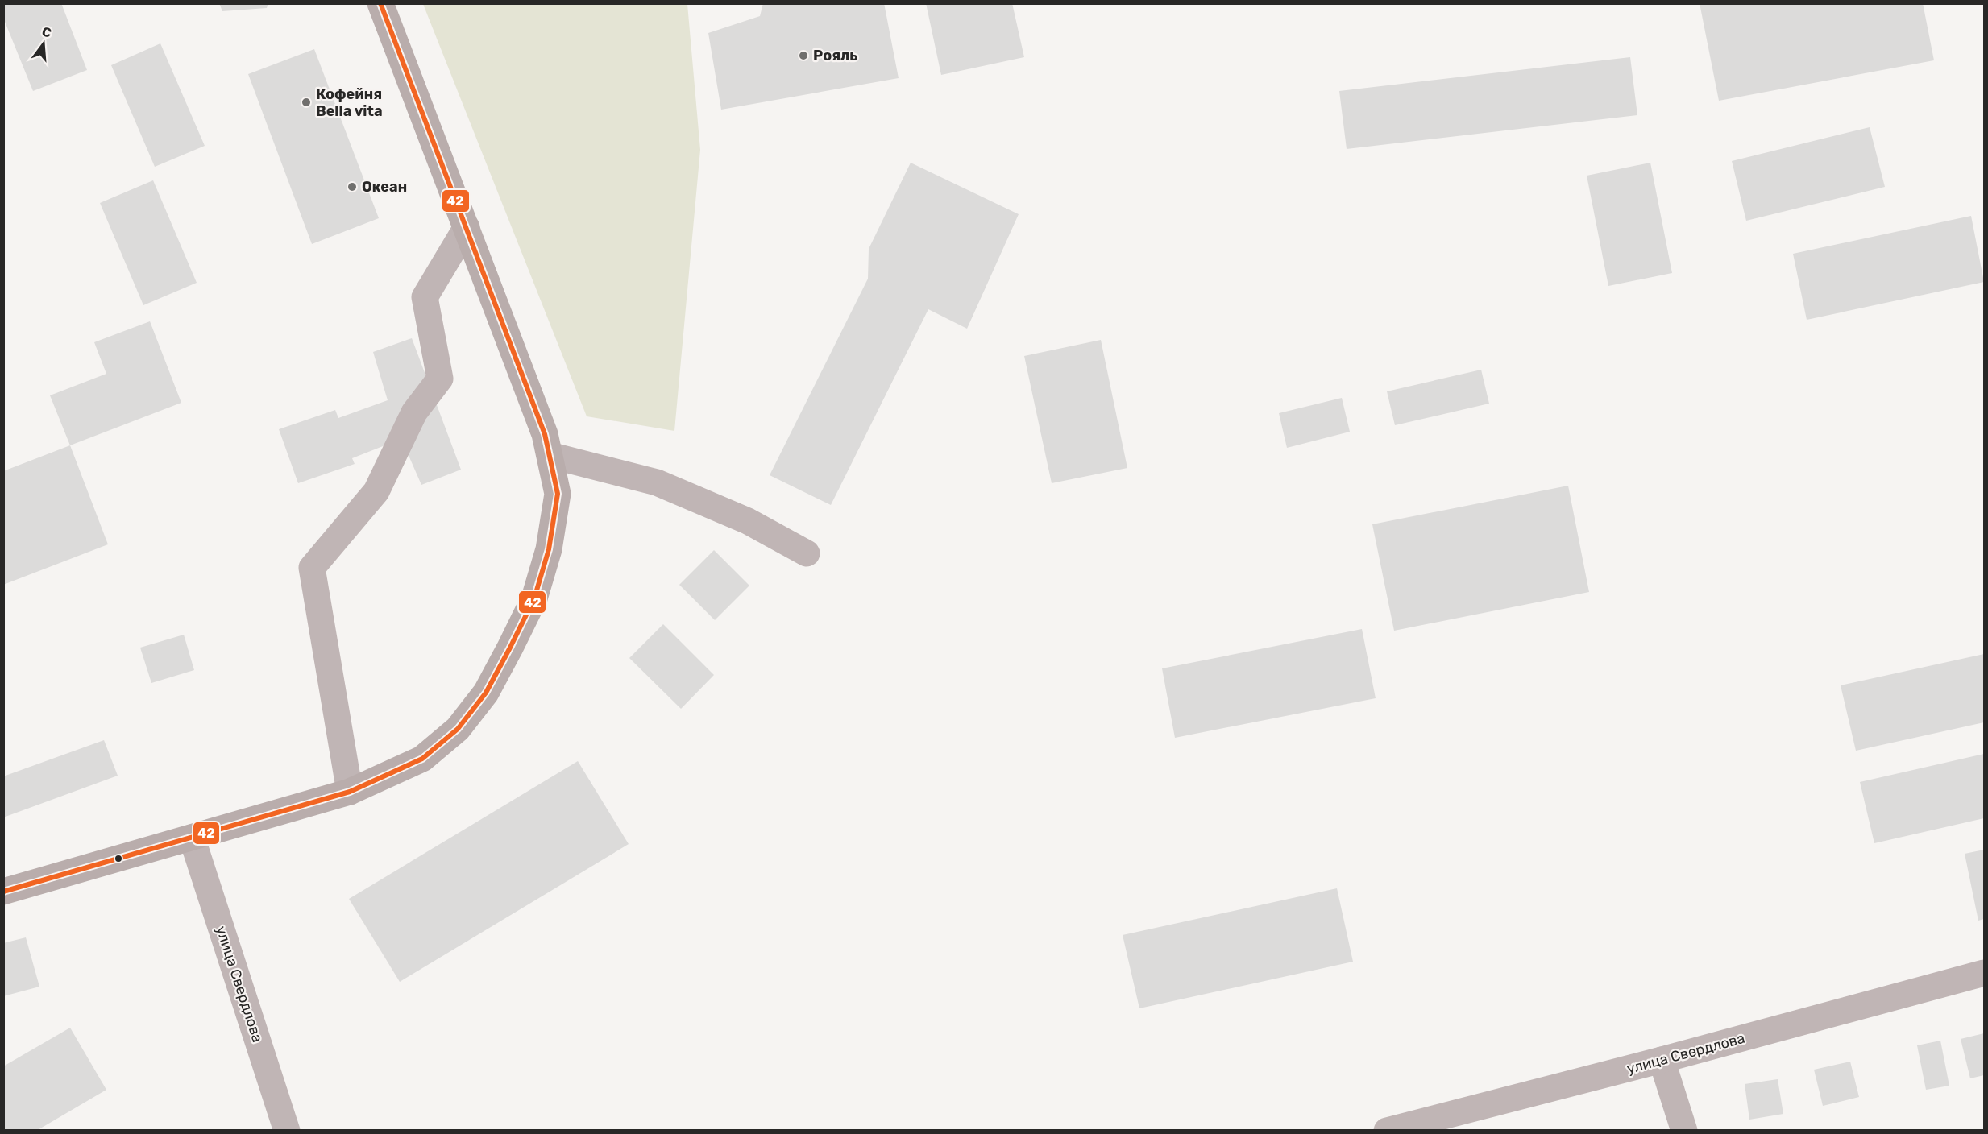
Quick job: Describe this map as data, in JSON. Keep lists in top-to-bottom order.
{
  "streets": {
    "street": ["улица Свердлова"]
  },
  "places": ["Рояль", "Кофейня Bella vita", "Океан"],
  "lines": ["transit line 42"],
  "north": "top"
}
